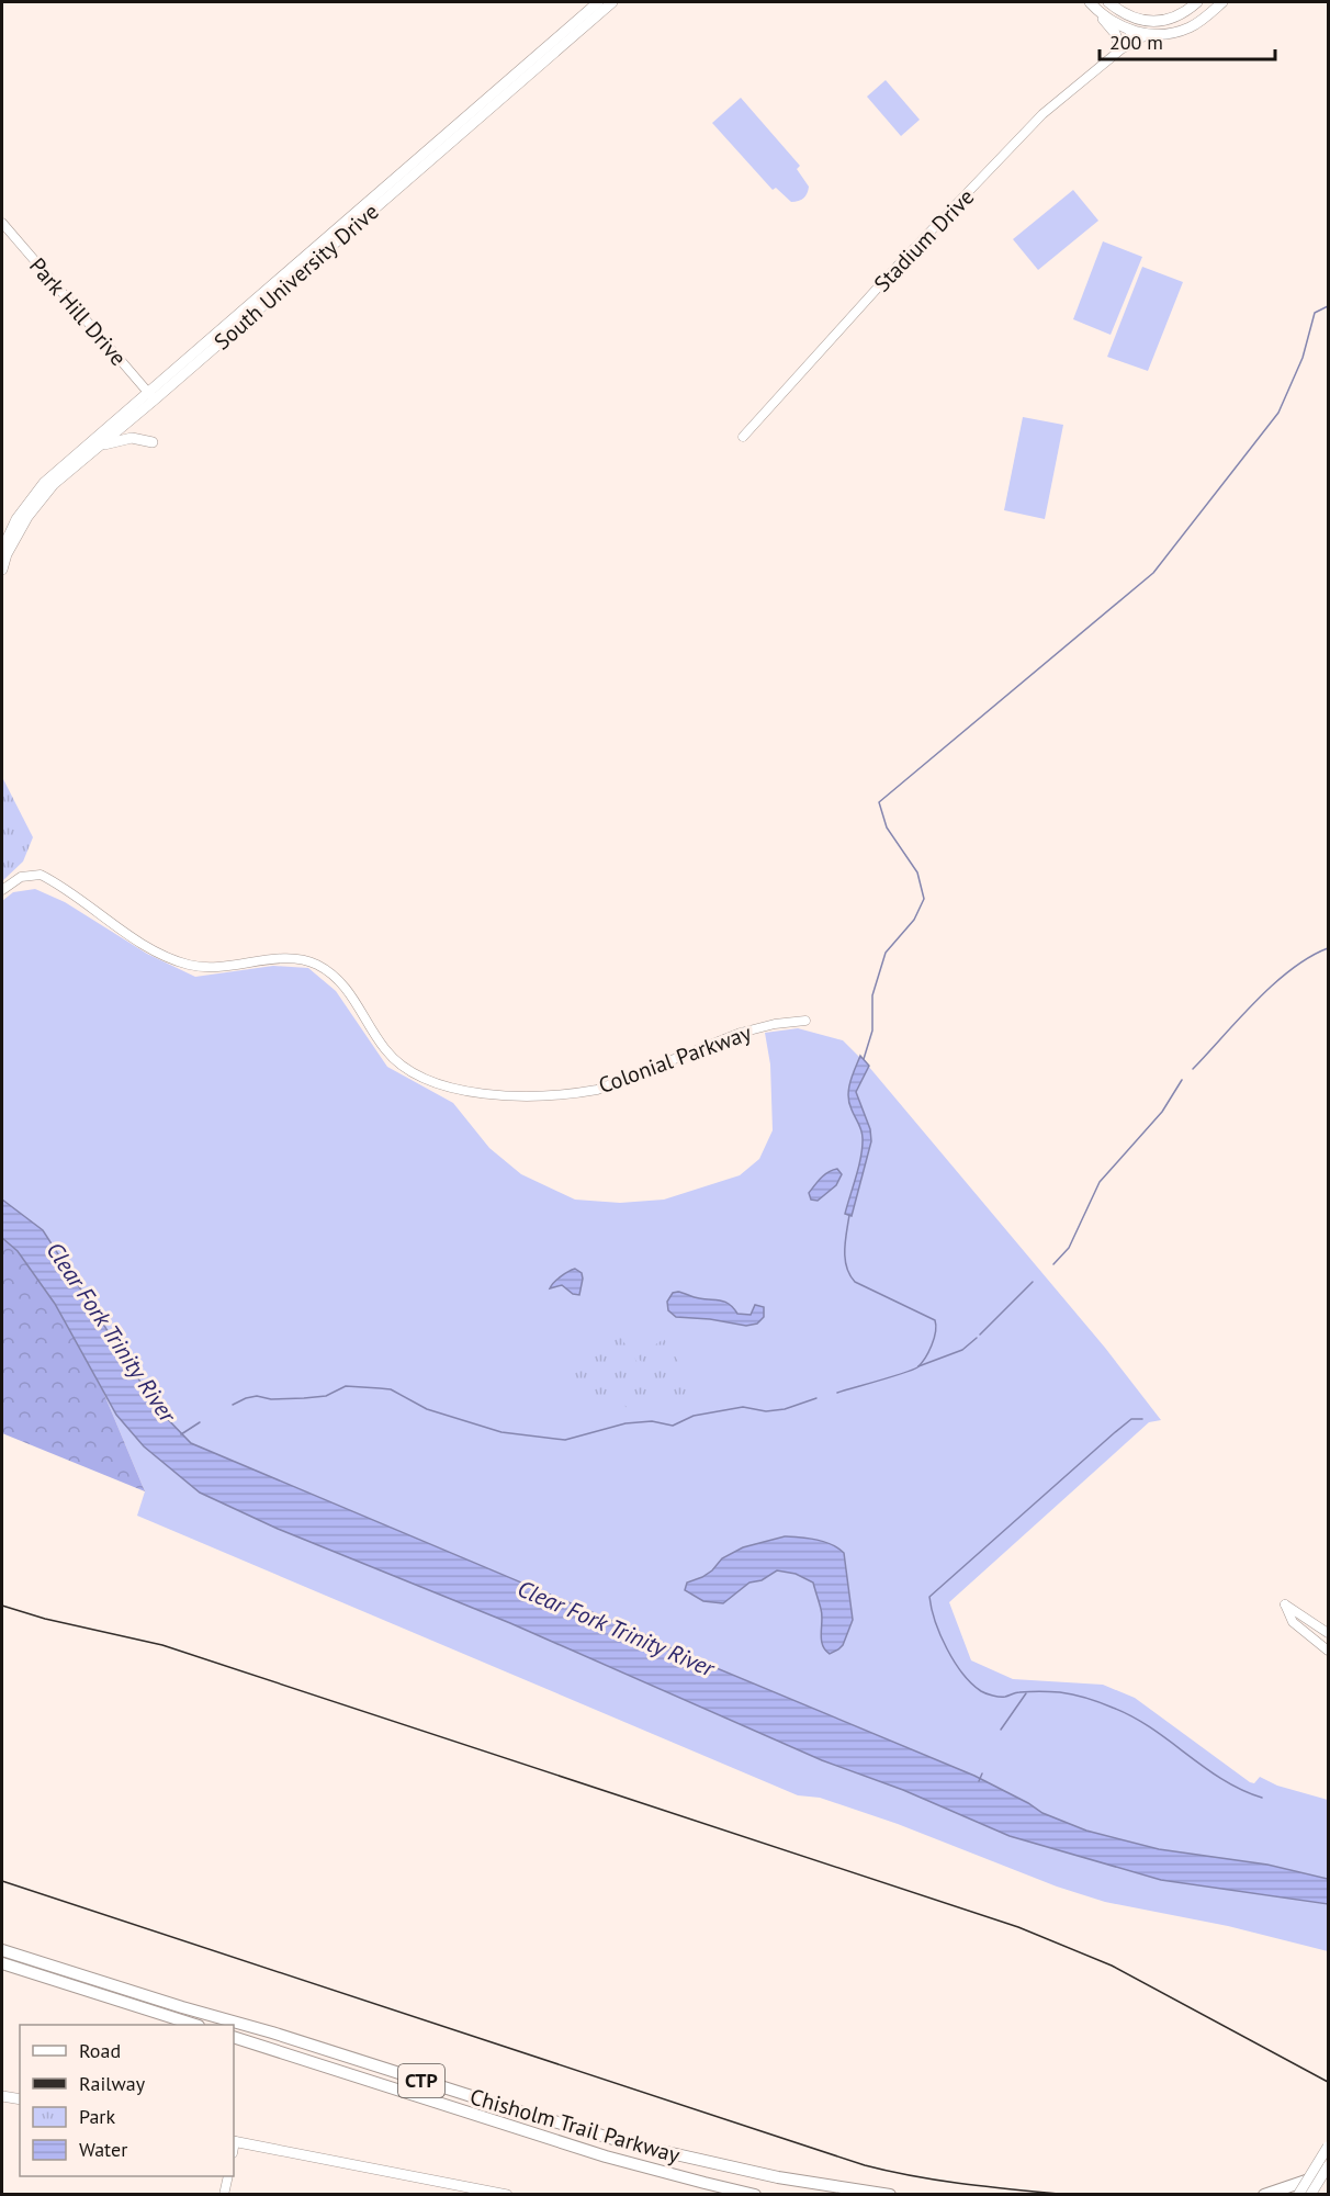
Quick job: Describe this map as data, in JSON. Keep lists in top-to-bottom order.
{
  "streets": {
    "highway": ["CTP", "Chisholm Trail Parkway"],
    "main road": ["South University Drive"],
    "street": ["Stadium Drive", "Park Hill Drive", "Colonial Parkway"]
  },
  "crossings": [
    ["South University Drive", "Park Hill Drive"]
  ],
  "water": ["Clear Fork Trinity River"],
  "legend": [
    "Road",
    "Railway",
    "Park",
    "Water"
  ],
  "scale_bar": "200 m"
}
